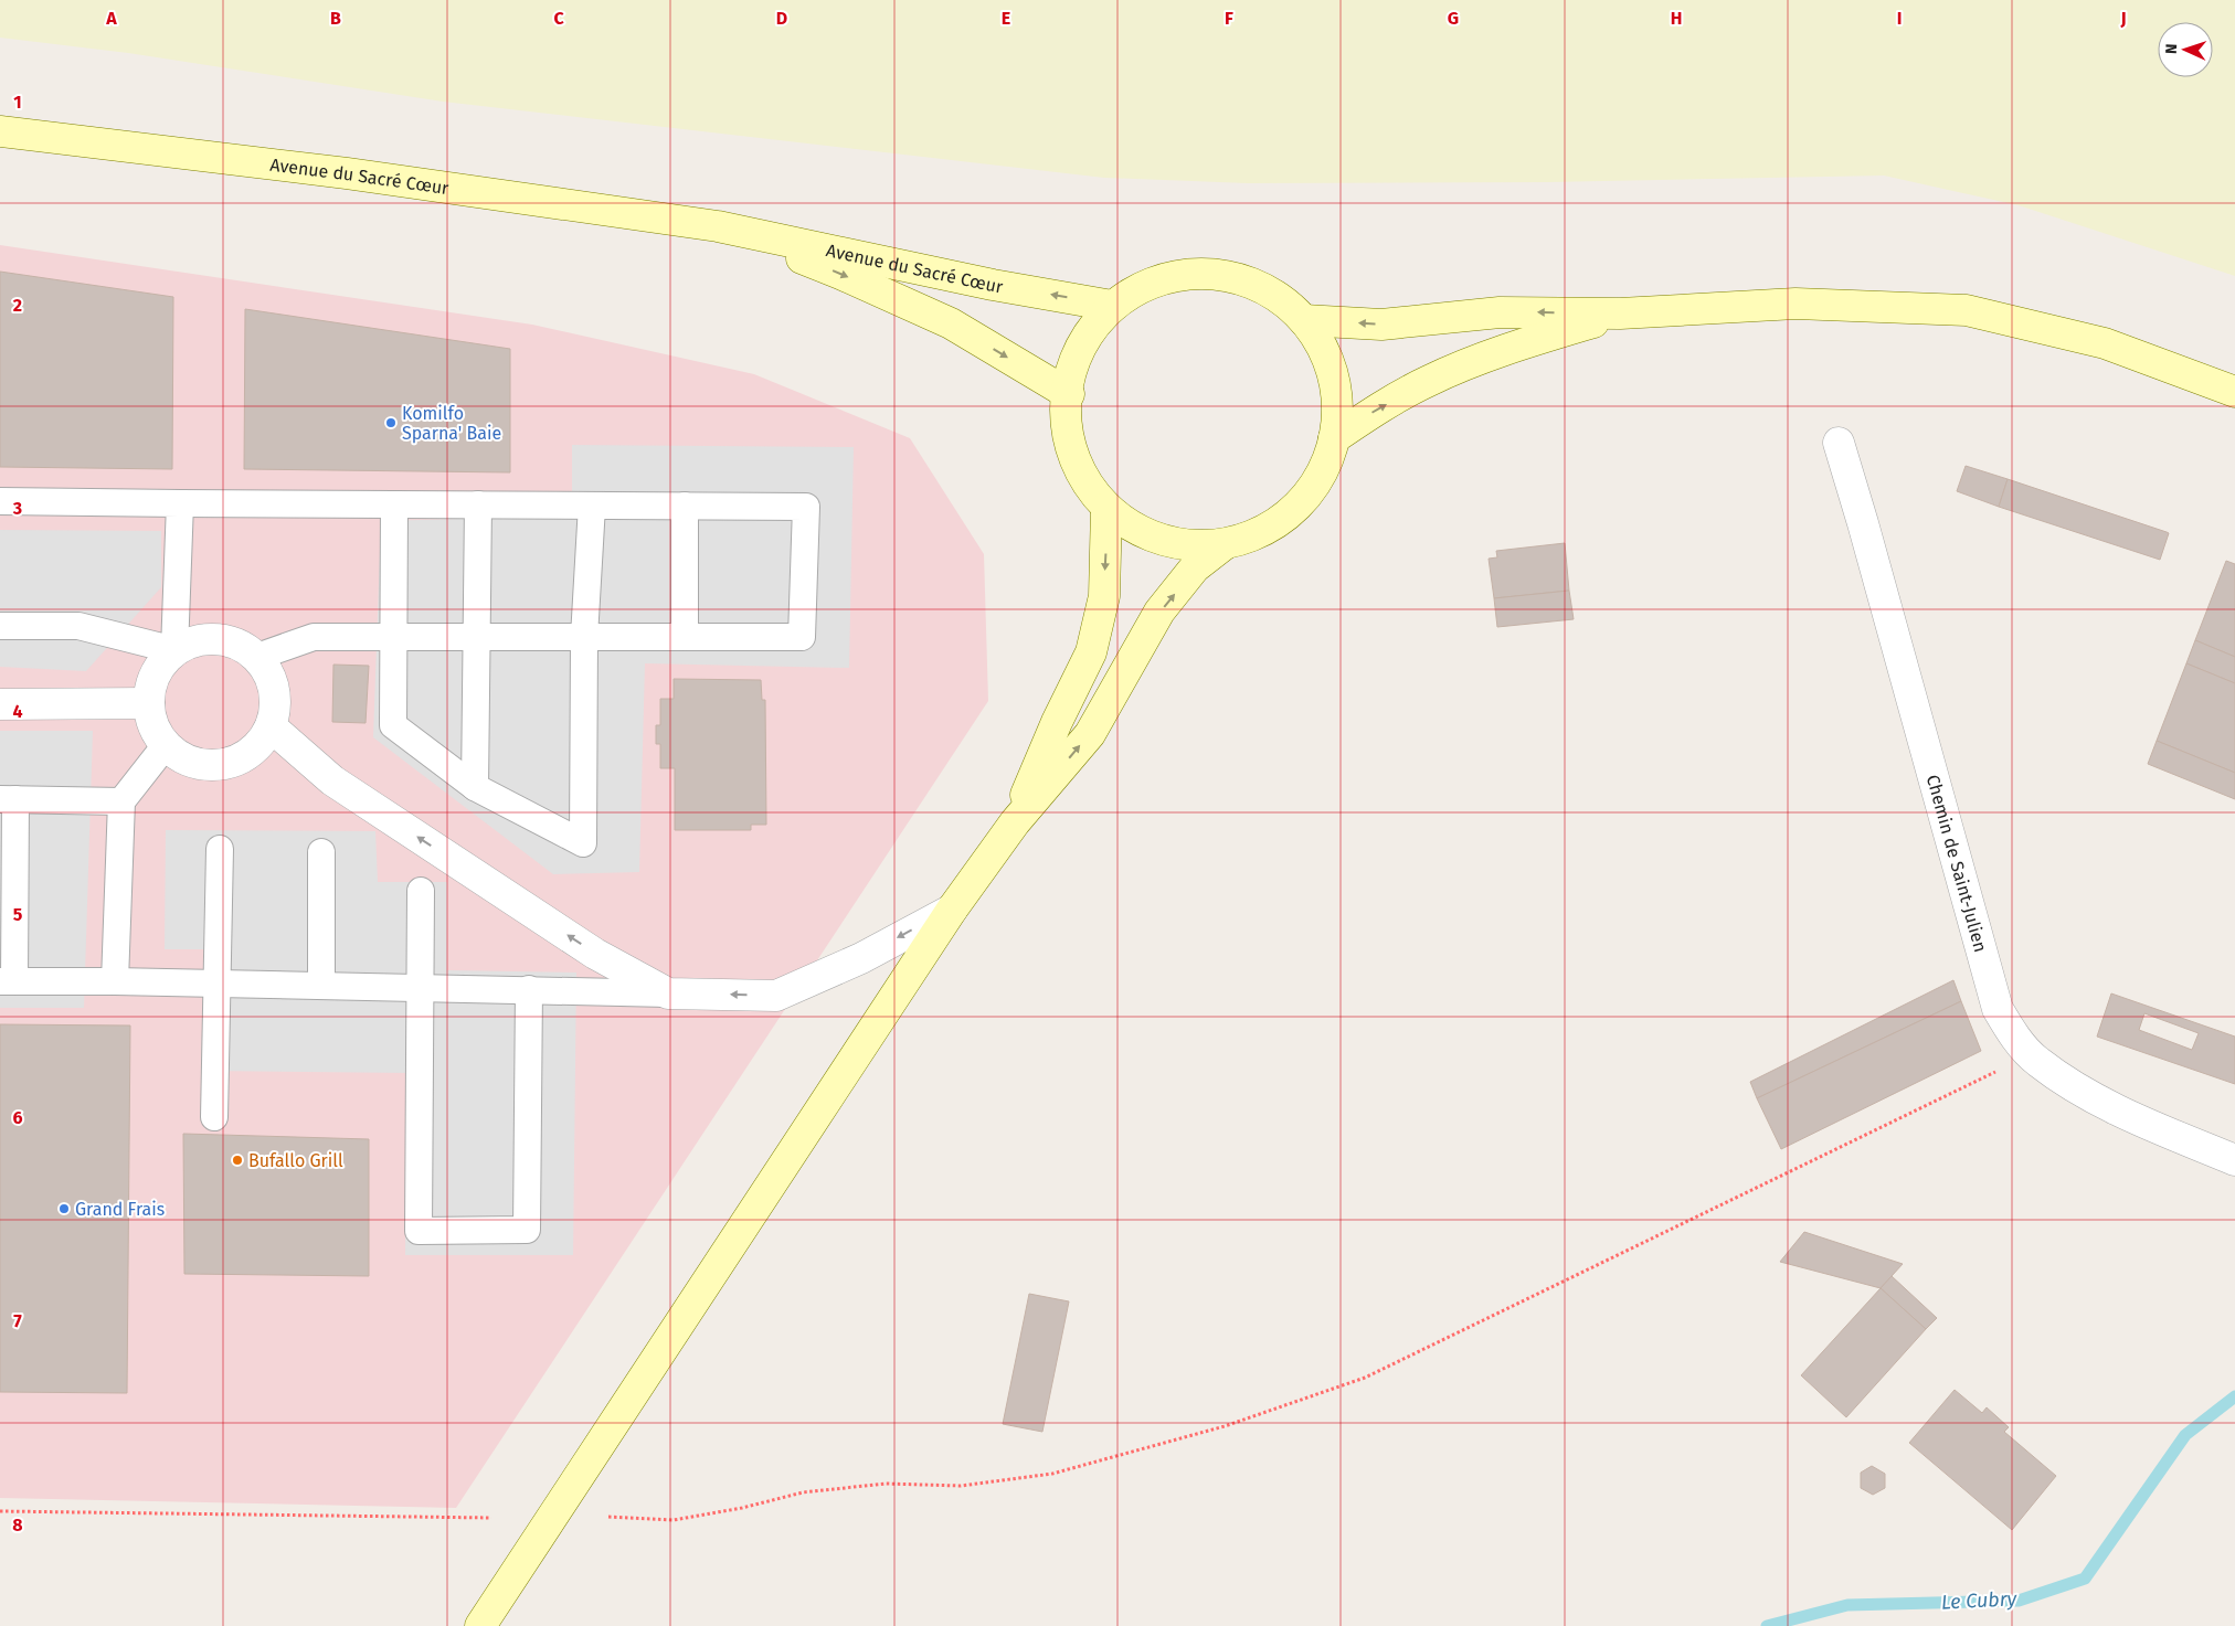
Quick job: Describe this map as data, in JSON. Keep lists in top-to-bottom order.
{
  "streets": {
    "main road": ["Avenue du Sacré Cœur"],
    "street": ["Chemin de Saint-Julien"]
  },
  "water": ["Le Cubry"],
  "places": ["Komilfo Sparna' Baie", "Bufallo Grill", "Grand Frais"],
  "north": "left",
  "grid": {
    "columns": [
      "A",
      "B",
      "C",
      "D",
      "E",
      "F",
      "G",
      "H",
      "I",
      "J"
    ],
    "rows": [
      "1",
      "2",
      "3",
      "4",
      "5",
      "6",
      "7",
      "8"
    ]
  }
}
